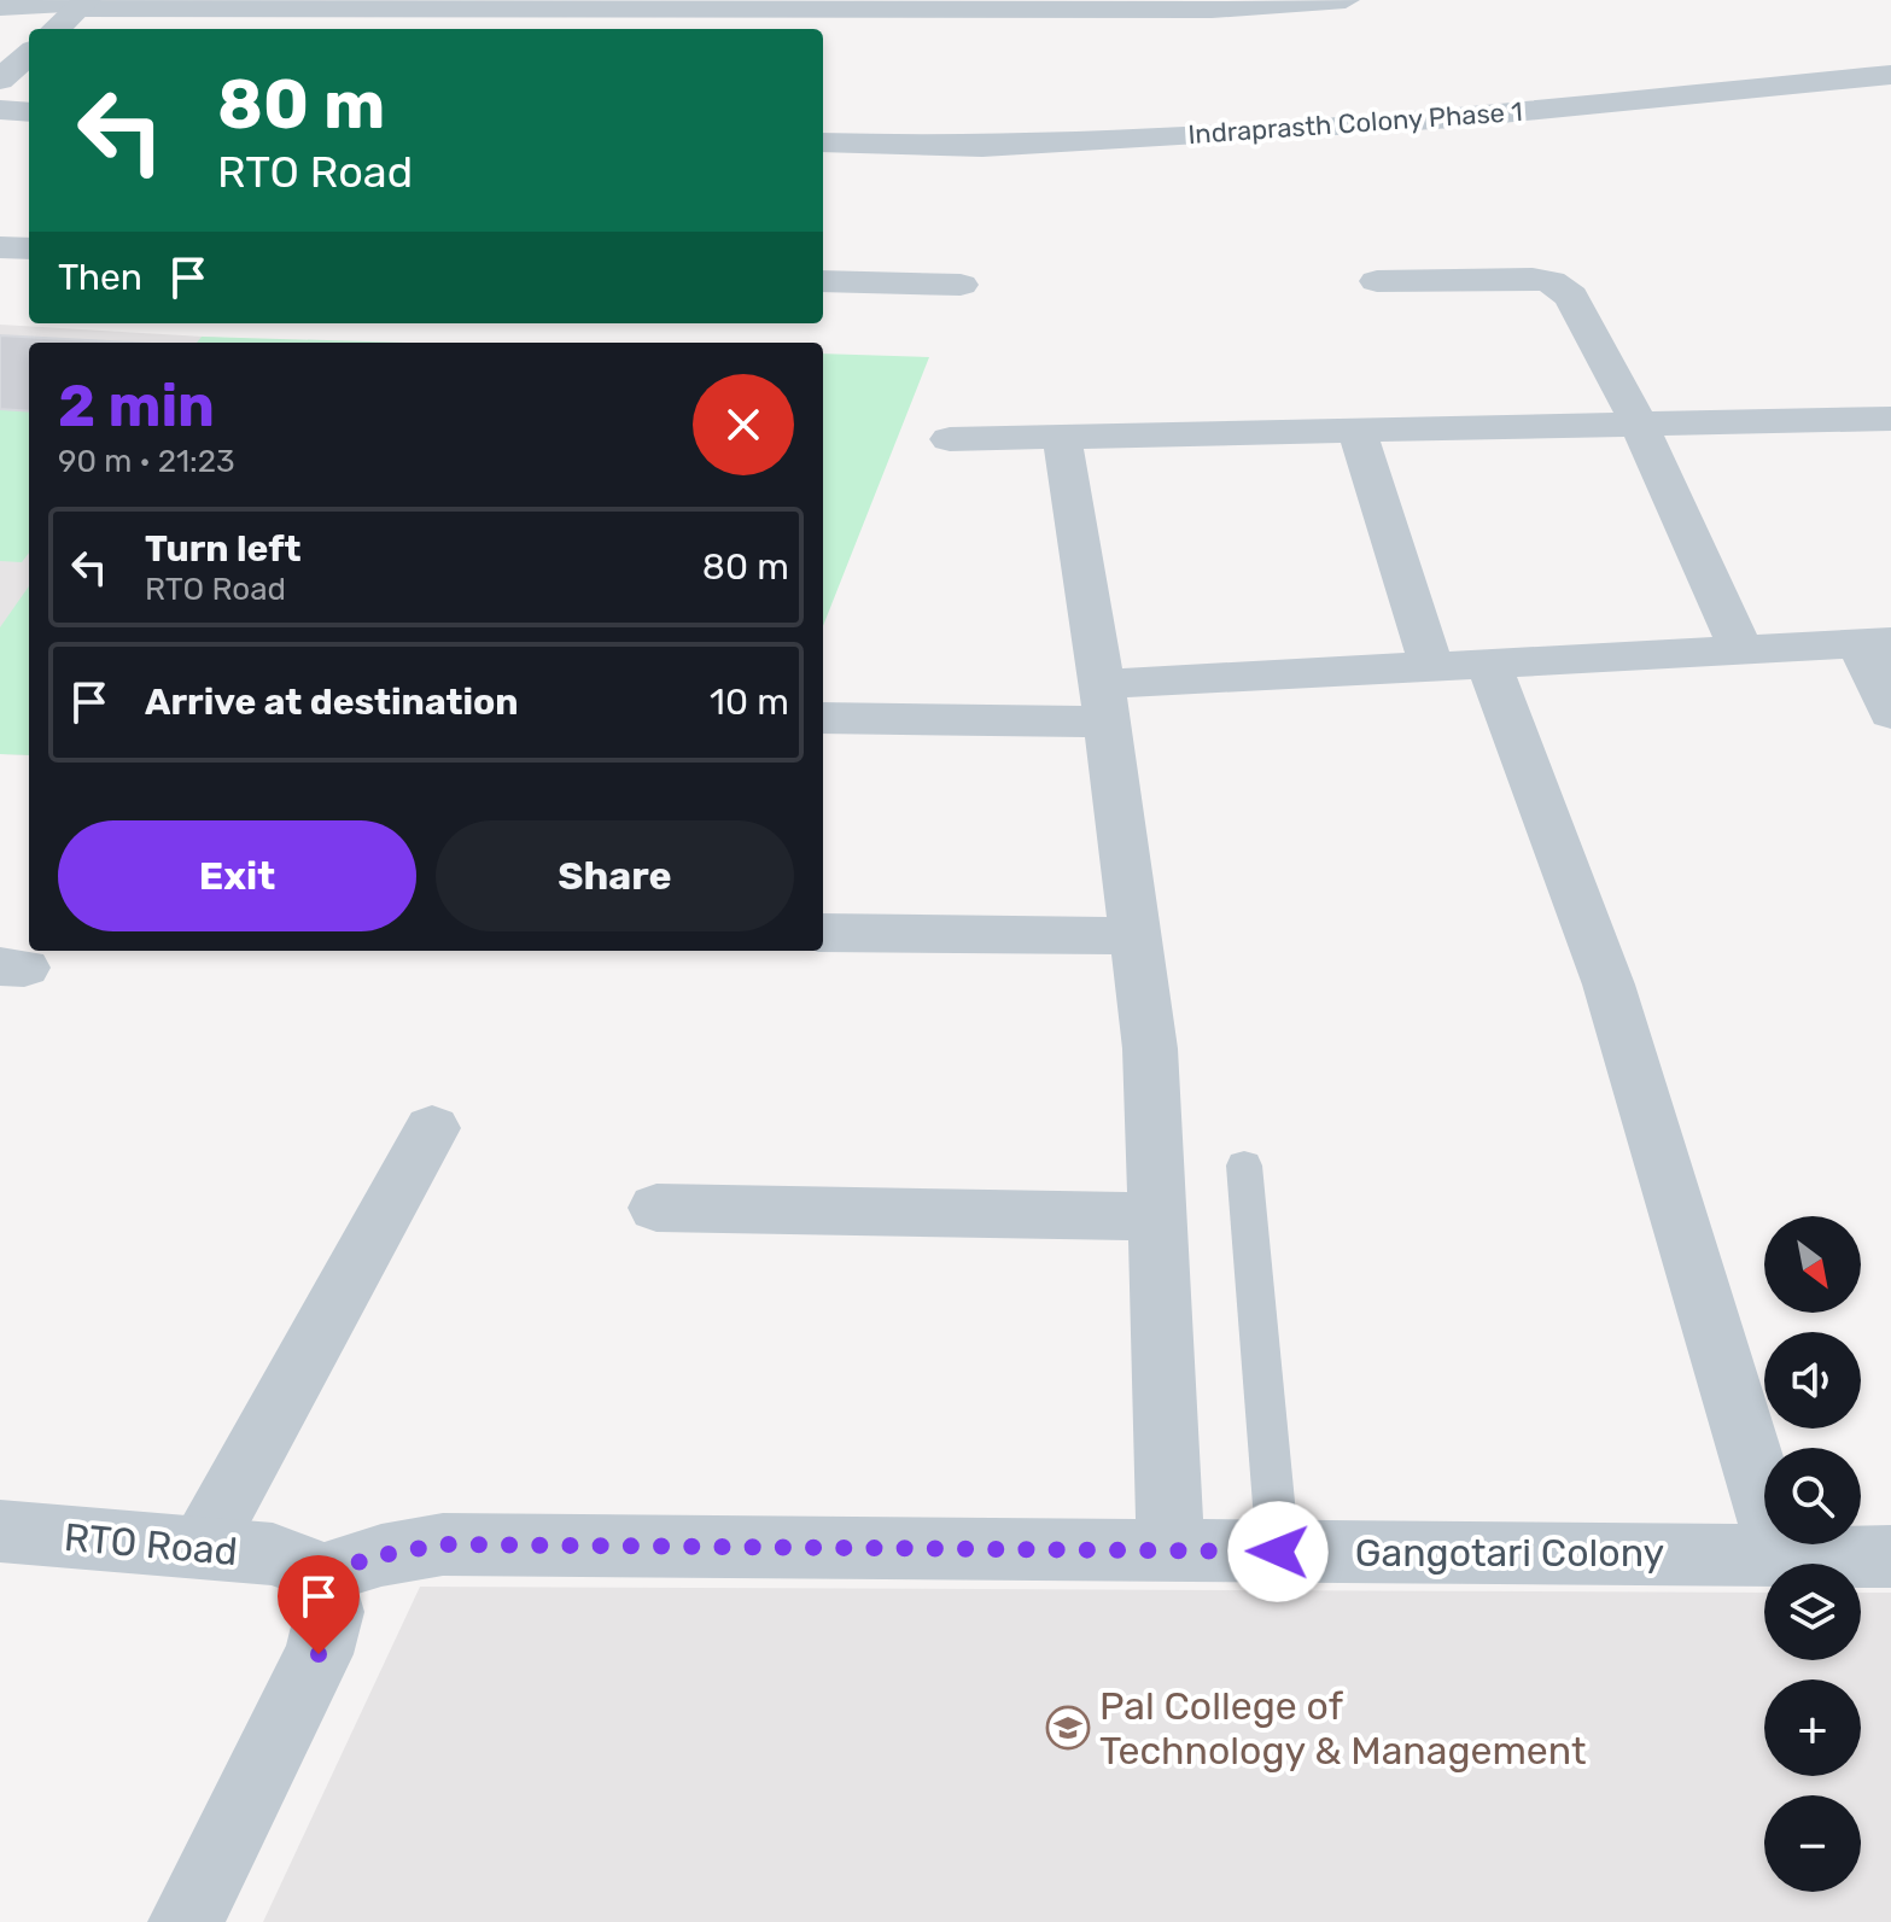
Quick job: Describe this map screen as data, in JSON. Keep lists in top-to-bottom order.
{
  "streets": {
    "street": ["Indraprasth Colony Phase 1", "RTO Road", "Gangotari Colony"]
  },
  "crossings": [
    ["RTO Road", "Gangotari Colony"]
  ],
  "places": {
    "school or university": ["Pal College of Technology & Management"]
  },
  "north": "bottom right",
  "page": {
    "turn": ["80 m", "RTO Road"],
    "then": "Then",
    "heading": ["2 min", "90 m · 21:23"],
    "list": [
      {
        "name": "Turn left",
        "note": "RTO Road",
        "value": "80 m"
      },
      {
        "name": "Arrive at destination",
        "value": "10 m"
      }
    ],
    "buttons": ["Exit", "Share"],
    "map_buttons": ["+", "−"]
  }
}
